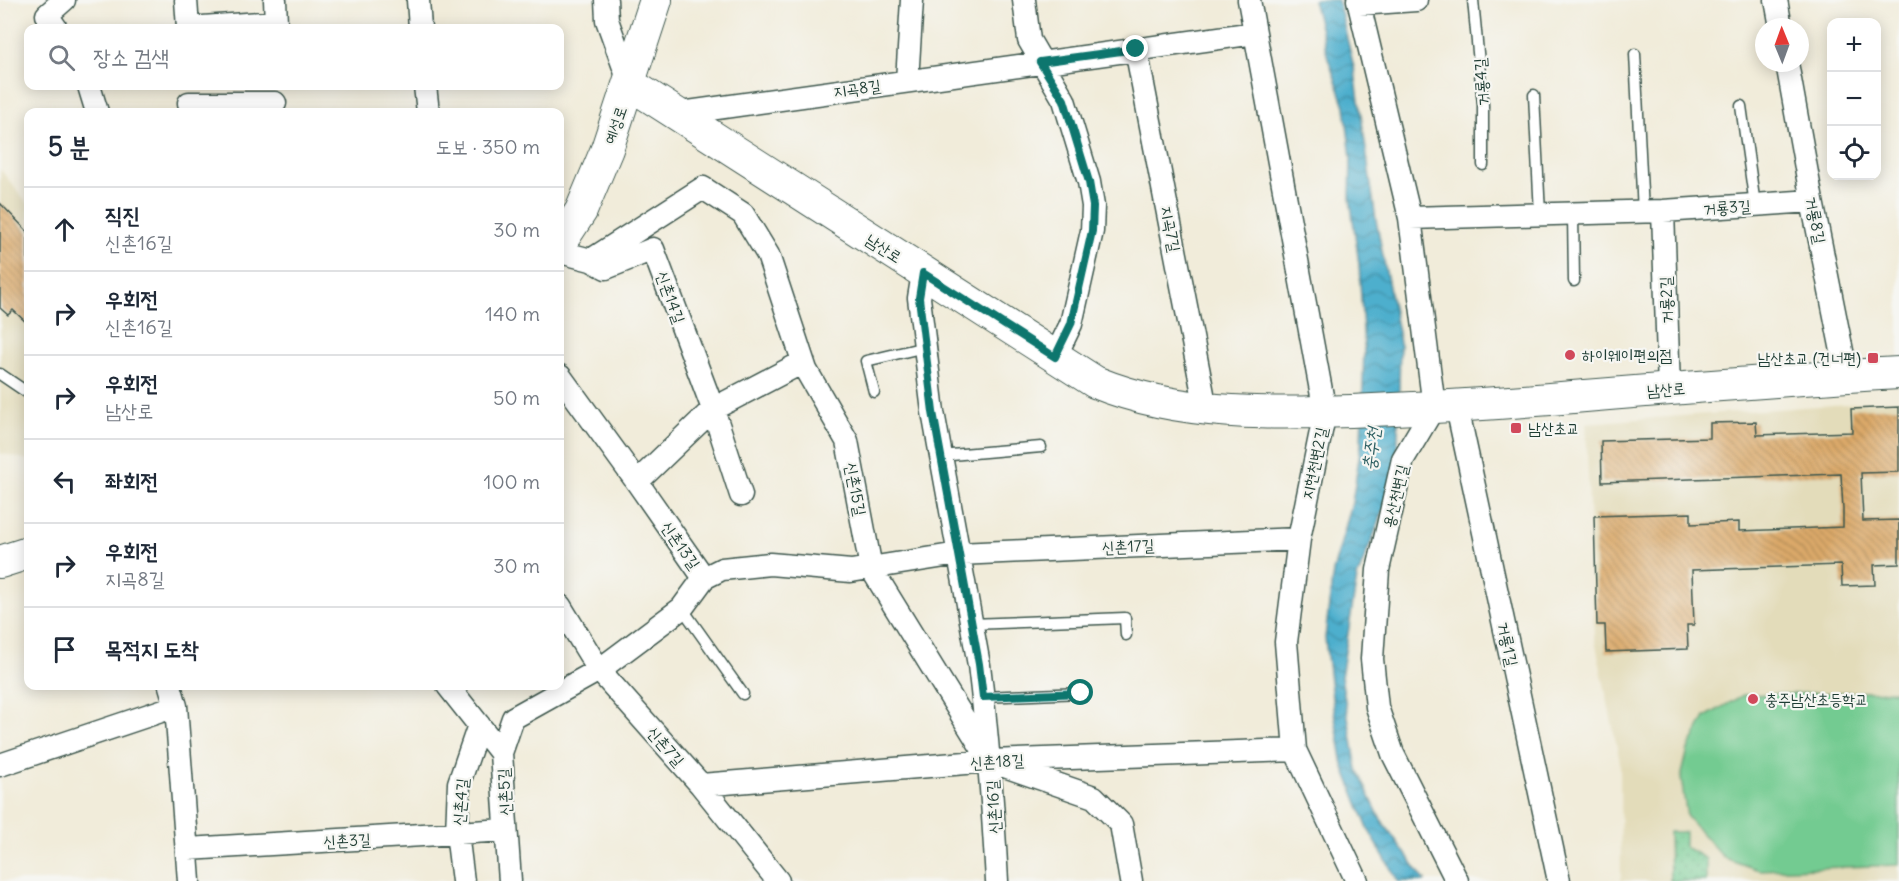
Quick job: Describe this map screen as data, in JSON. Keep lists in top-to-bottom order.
{
  "streets": {
    "street": [
      "지곡8길",
      "예성로",
      "거룡3길",
      "거룡8길",
      "지곡7길",
      "남산로",
      "신촌14길",
      "거룡2길",
      "지현천변2길",
      "신촌15길",
      "용산천변길",
      "신촌13길",
      "신촌17길",
      "거룡1길",
      "신촌7길",
      "신촌18길",
      "신촌5길",
      "신촌4길",
      "신촌16길",
      "신촌3길"
    ],
    "lane": ["거룡4길"]
  },
  "crossings": [
    ["지곡8길", "지곡7길"],
    ["지곡8길", "남산로"],
    ["지곡8길", "지현천변2길"],
    ["예성로", "남산로"],
    ["거룡3길", "거룡8길"],
    ["거룡3길", "거룡2길"],
    ["거룡8길", "남산로"],
    ["지곡7길", "남산로"],
    ["남산로", "거룡2길"],
    ["남산로", "지현천변2길"],
    ["남산로", "용산천변길"],
    ["남산로", "거룡1길"],
    ["남산로", "신촌16길"],
    ["신촌14길", "신촌15길"],
    ["지현천변2길", "신촌17길"],
    ["지현천변2길", "신촌18길"],
    ["신촌15길", "신촌17길"],
    ["신촌15길", "신촌18길"],
    ["신촌15길", "신촌16길"],
    ["용산천변길", "거룡1길"],
    ["신촌13길", "신촌17길"],
    ["신촌13길", "신촌7길"],
    ["신촌13길", "신촌5길"],
    ["신촌17길", "신촌16길"],
    ["신촌7길", "신촌18길"],
    ["신촌18길", "신촌16길"],
    ["신촌5길", "신촌4길"],
    ["신촌5길", "신촌3길"],
    ["신촌4길", "신촌3길"]
  ],
  "water": ["충주천"],
  "places": {
    "other": ["하이웨이편의점", "충주남산초등학교"],
    "transit": ["남산초교 (건너편)", "남산초교"]
  },
  "north": "top",
  "page": {
    "map_buttons": ["+", "−"],
    "search": "장소 검색",
    "heading": ["5 분", "도보 · 350 m"],
    "list": [
      ["직진", "신촌16길", "30 m"],
      ["우회전", "신촌16길", "140 m"],
      ["우회전", "남산로", "50 m"],
      ["좌회전", "100 m"],
      ["우회전", "지곡8길", "30 m"],
      "목적지 도착"
    ]
  }
}
